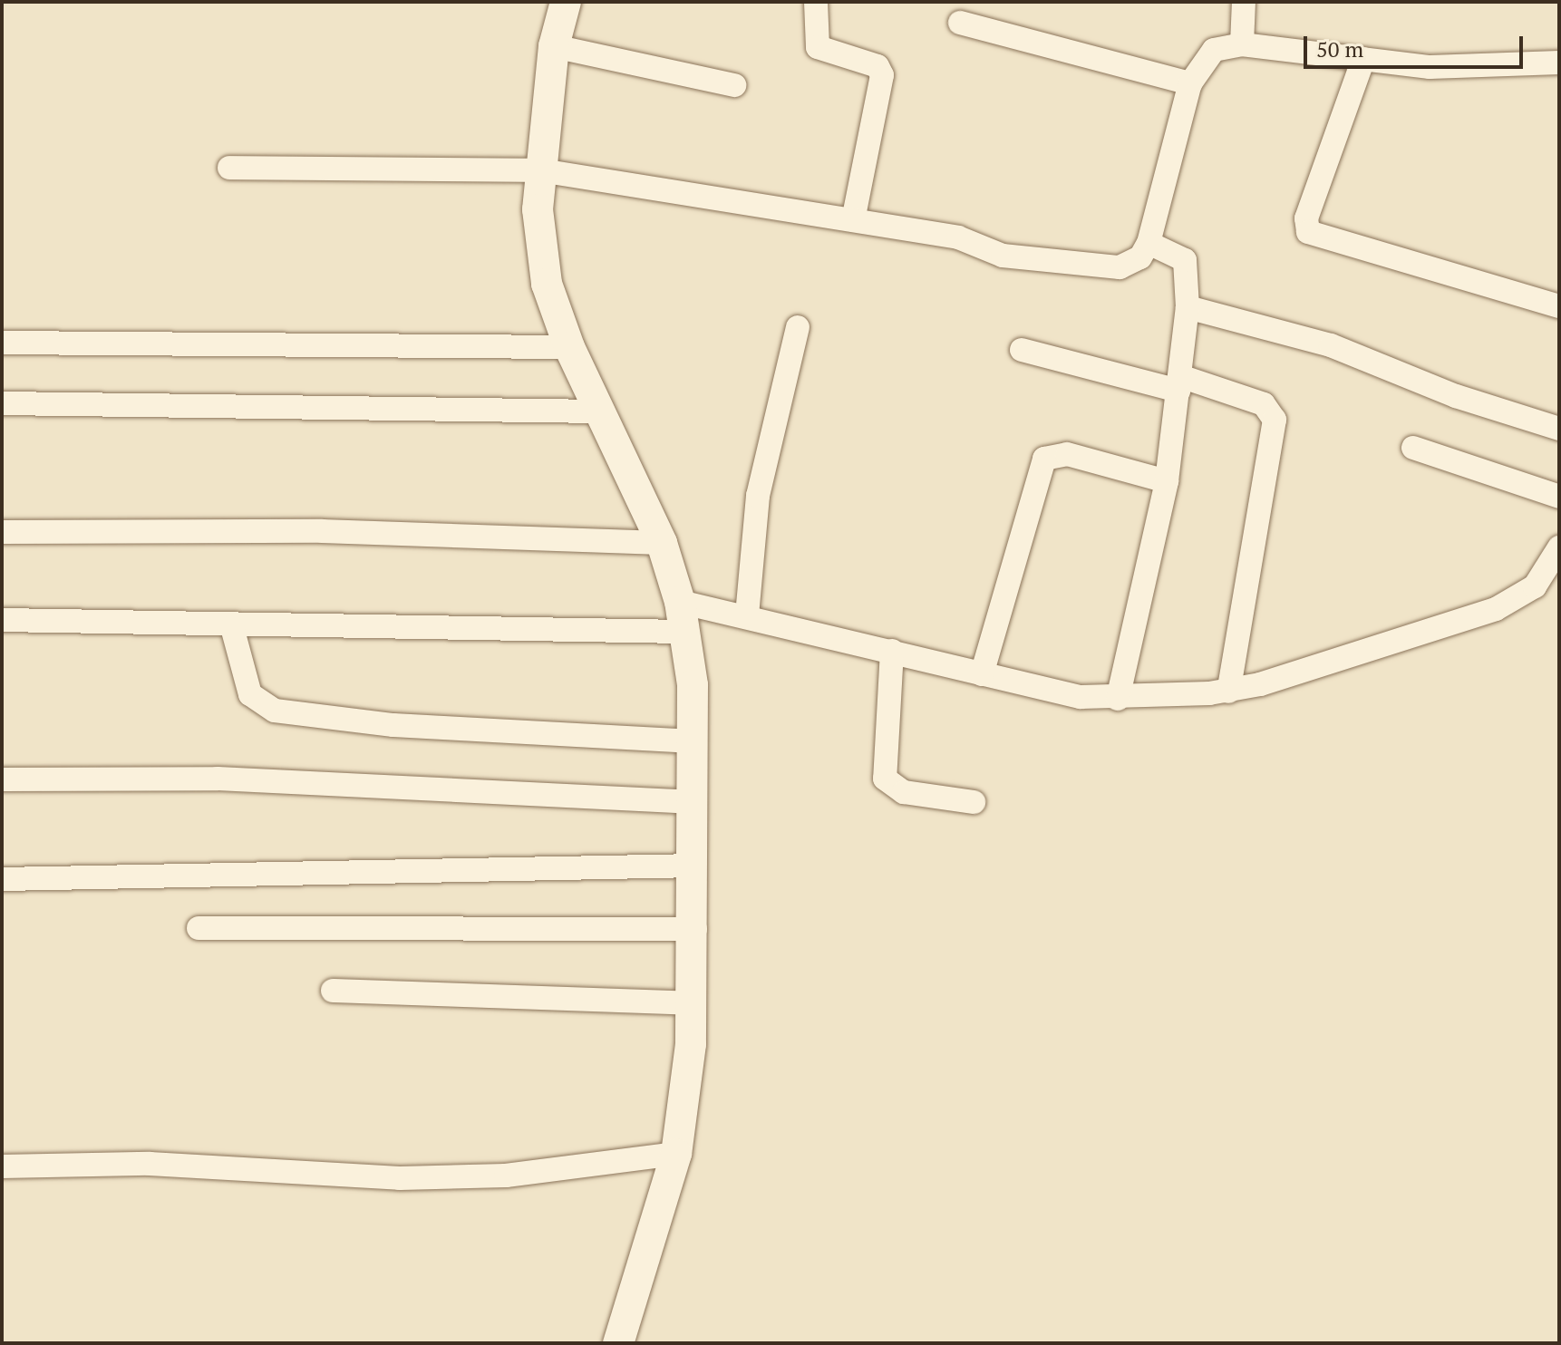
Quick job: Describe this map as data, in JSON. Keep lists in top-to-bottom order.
{
  "scale_bar": "50 m"
}
